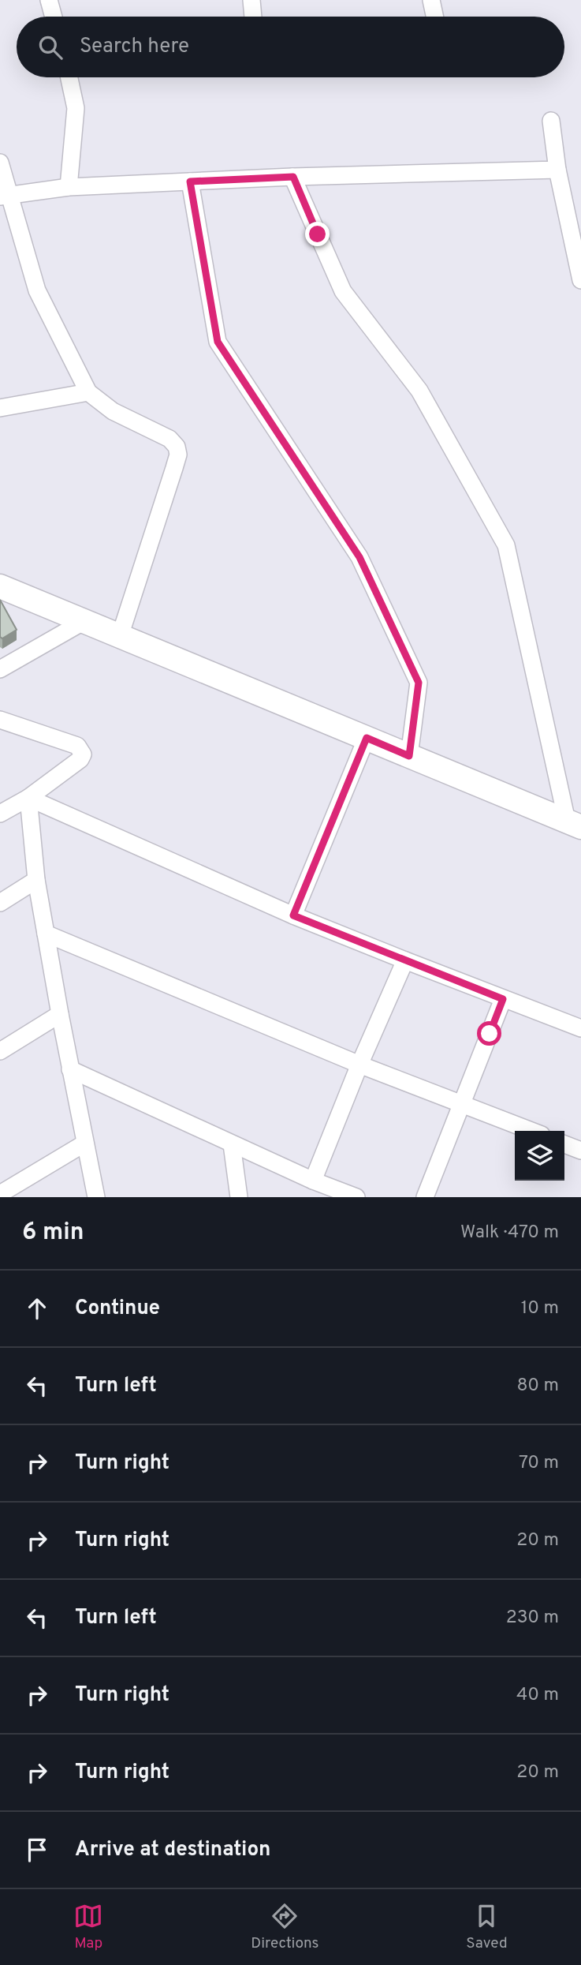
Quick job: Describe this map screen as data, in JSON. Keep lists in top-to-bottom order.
{
  "page": {
    "search": "Search here",
    "heading": ["6 min", "Walk · 470 m"],
    "list": [
      ["Continue", "10 m"],
      ["Turn left", "80 m"],
      ["Turn right", "70 m"],
      ["Turn right", "20 m"],
      ["Turn left", "230 m"],
      ["Turn right", "40 m"],
      ["Turn right", "20 m"],
      "Arrive at destination"
    ],
    "nav": ["Map", "Directions", "Saved"]
  }
}
